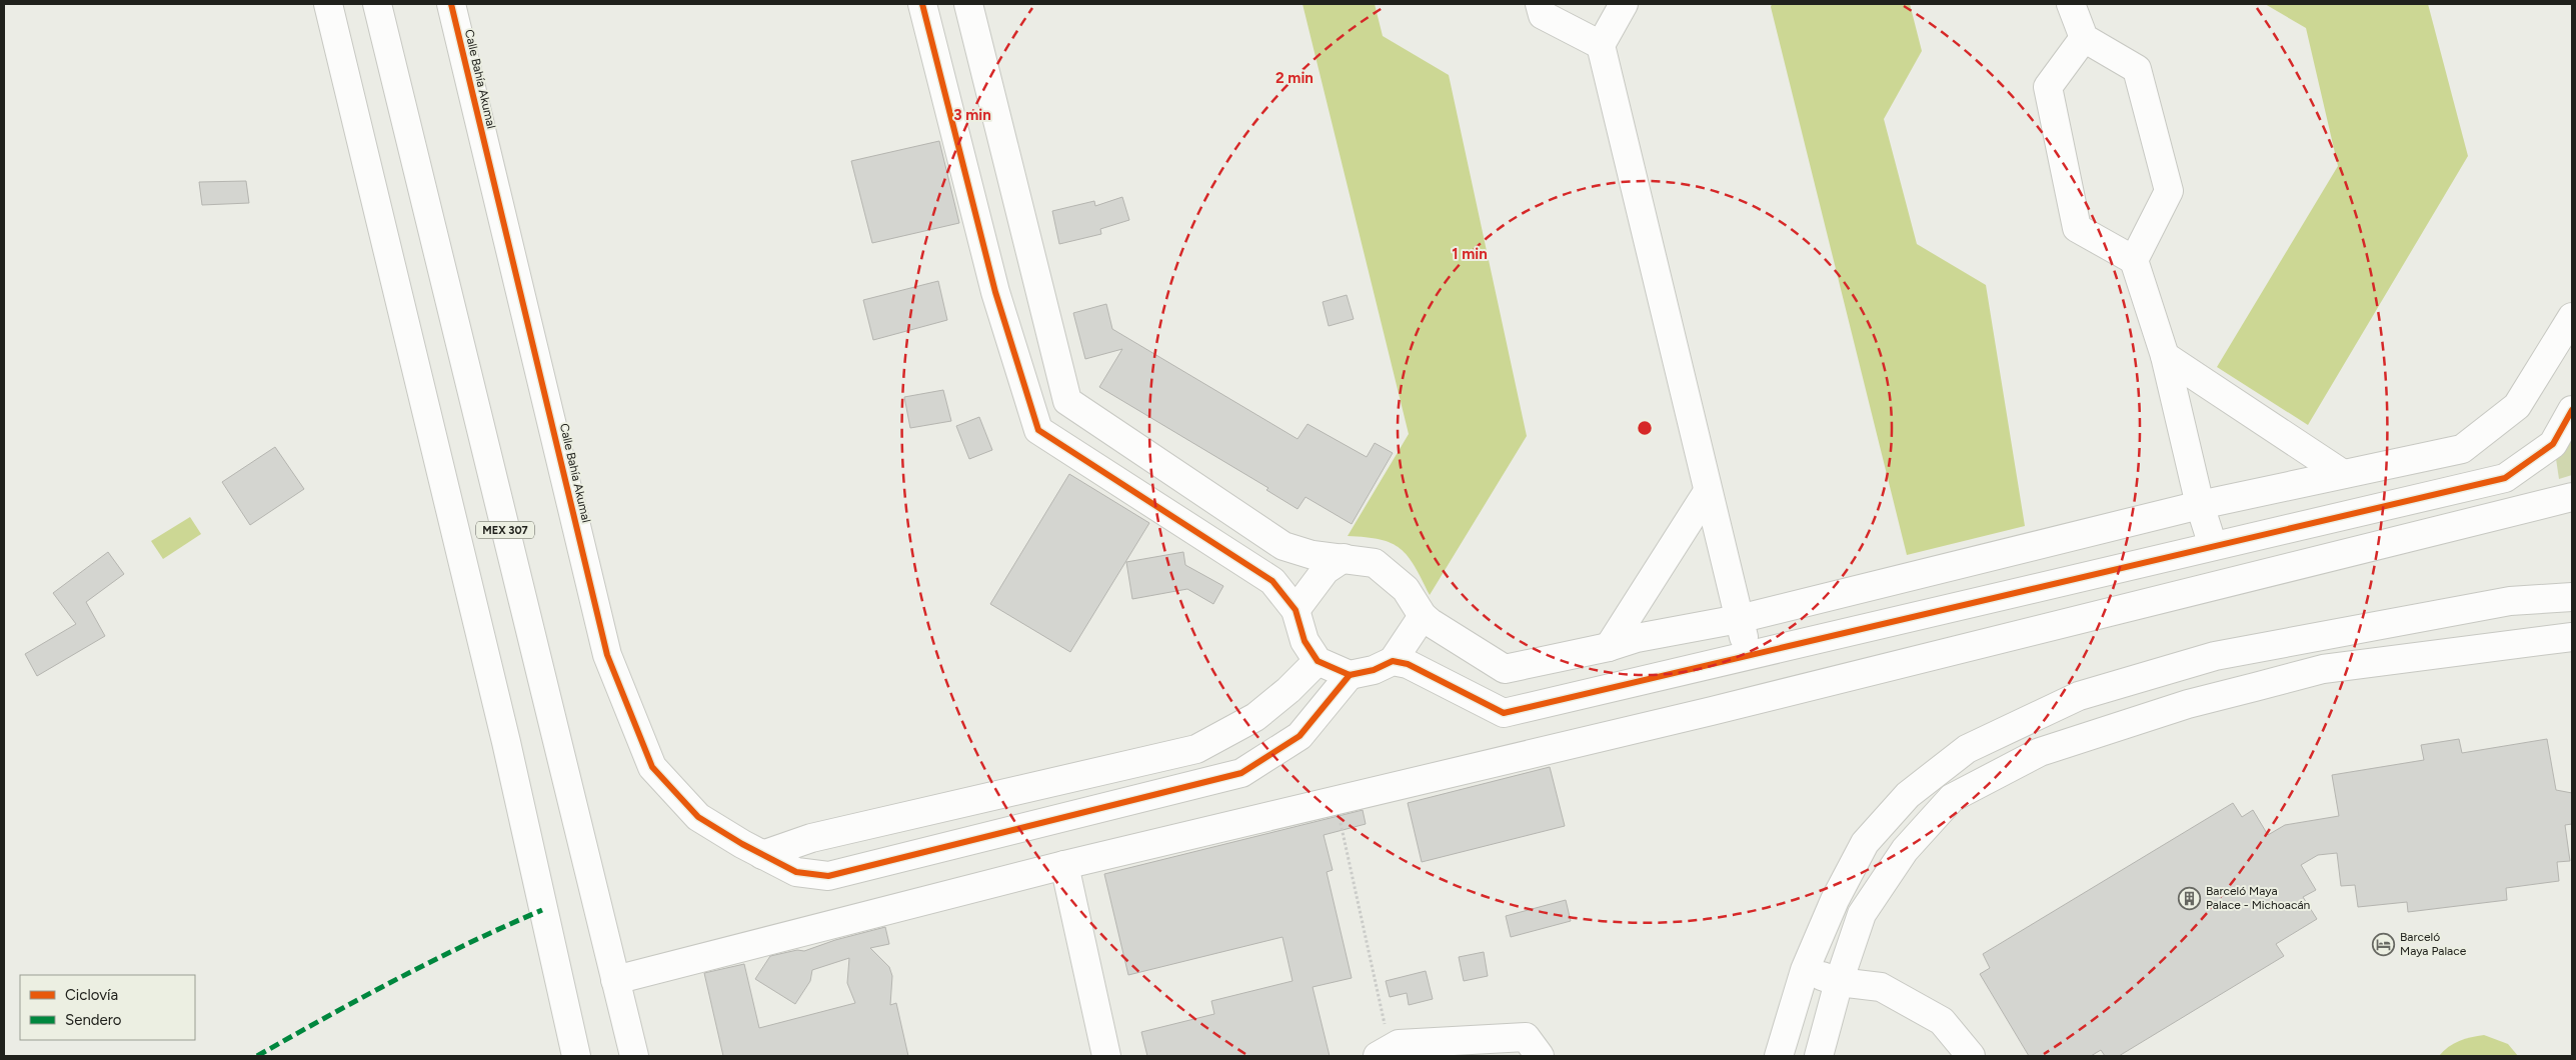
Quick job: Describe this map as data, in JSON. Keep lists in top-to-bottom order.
{
  "streets": {
    "main road": ["Calle Bahía Akumal", "MEX 307"]
  },
  "places": {
    "building": ["Barceló Maya Palace - Michoacán"],
    "hotel": ["Barceló Maya Palace"]
  },
  "legend": ["Ciclovía", "Sendero"],
  "rings": ["2 min", "3 min", "1 min"]
}
